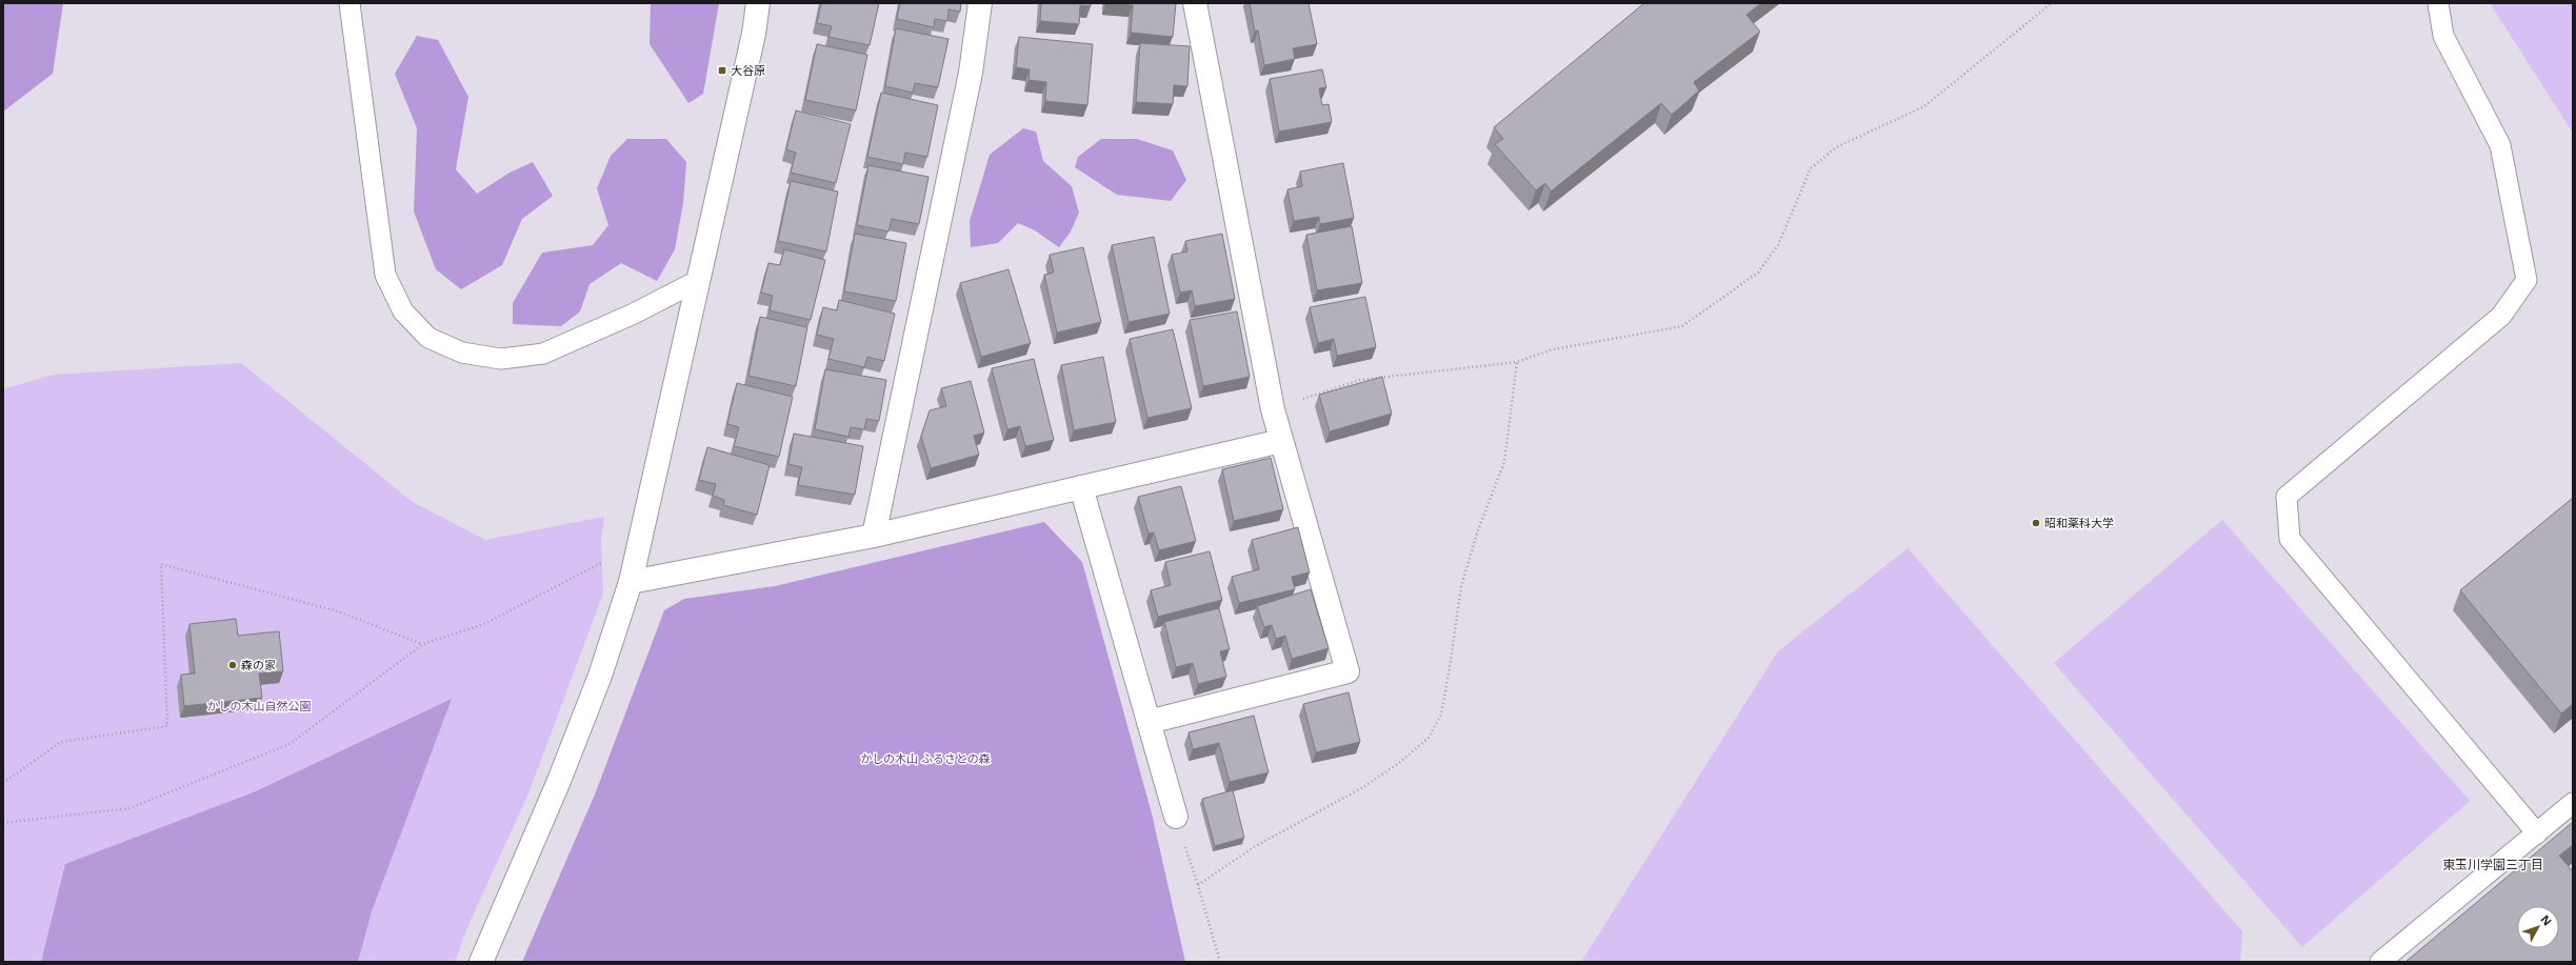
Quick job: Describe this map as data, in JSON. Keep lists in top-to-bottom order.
{
  "districts": ["東玉川学園三丁目"],
  "parks": ["かしの木山自然公園", "かしの木山 ふるさとの森"],
  "places": {
    "transit": ["大谷原"],
    "other": ["昭和薬科大学", "森の家"]
  },
  "north": "top right"
}
